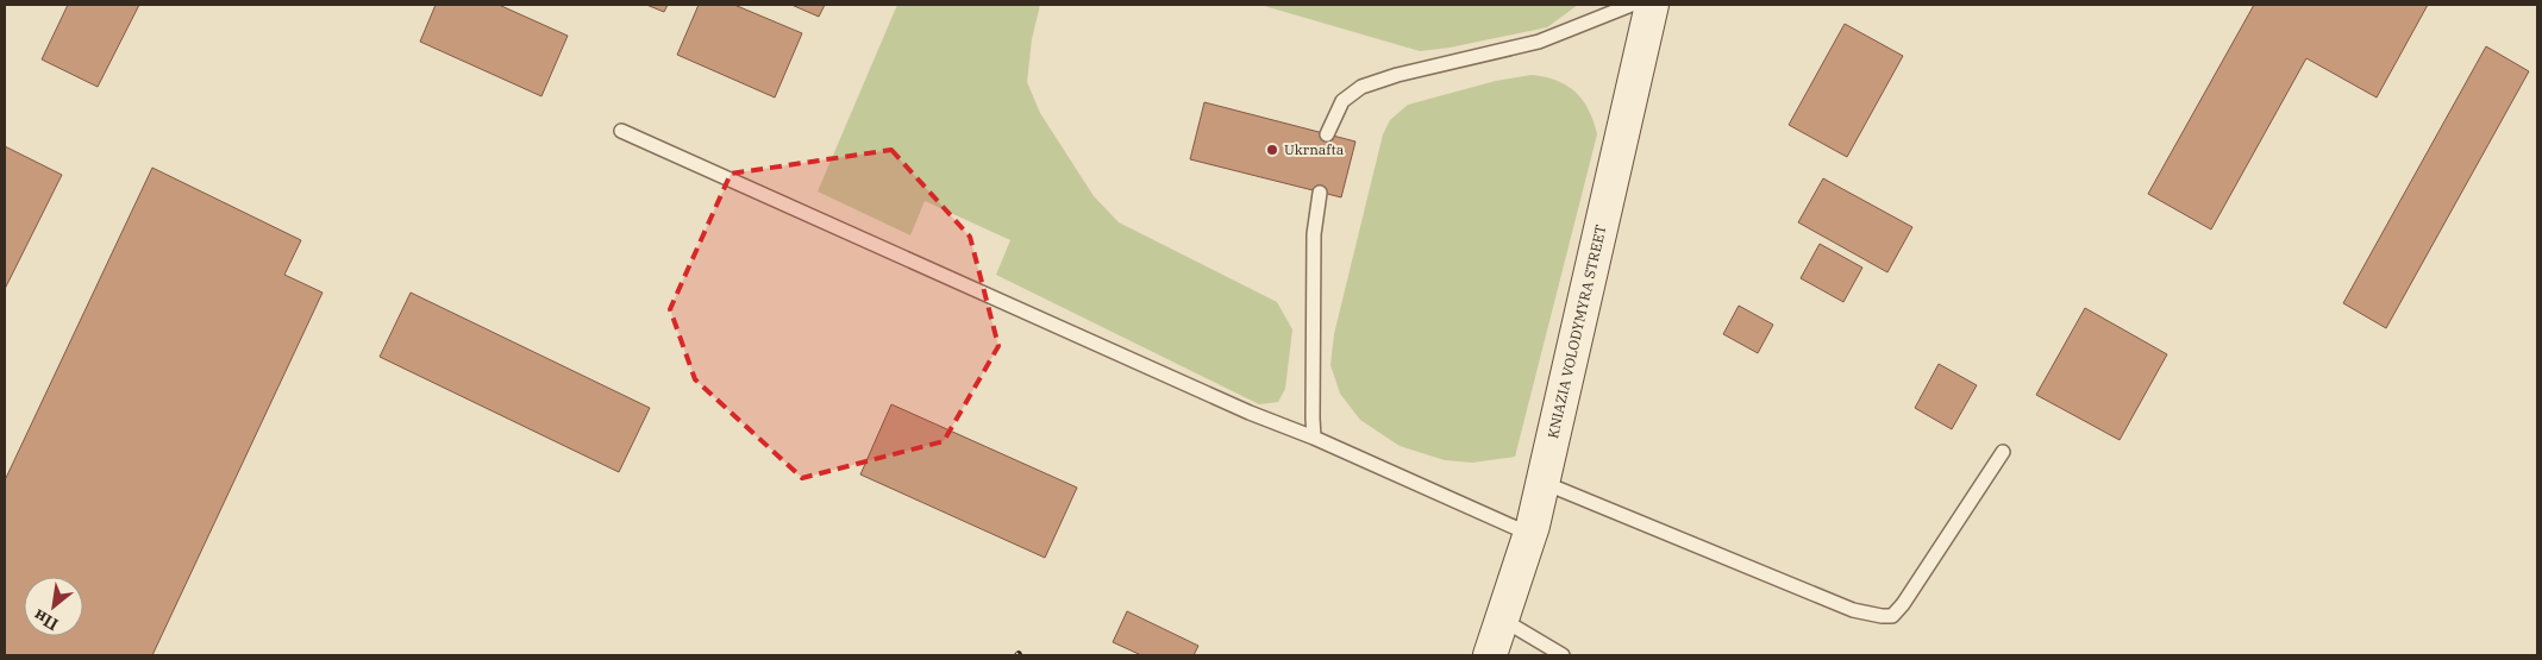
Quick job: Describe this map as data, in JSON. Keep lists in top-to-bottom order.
{
  "streets": {
    "main road": ["KNIAZIA VOLODYMYRA STREET"]
  },
  "places": ["Ukrnafta"],
  "north": "bottom left"
}
